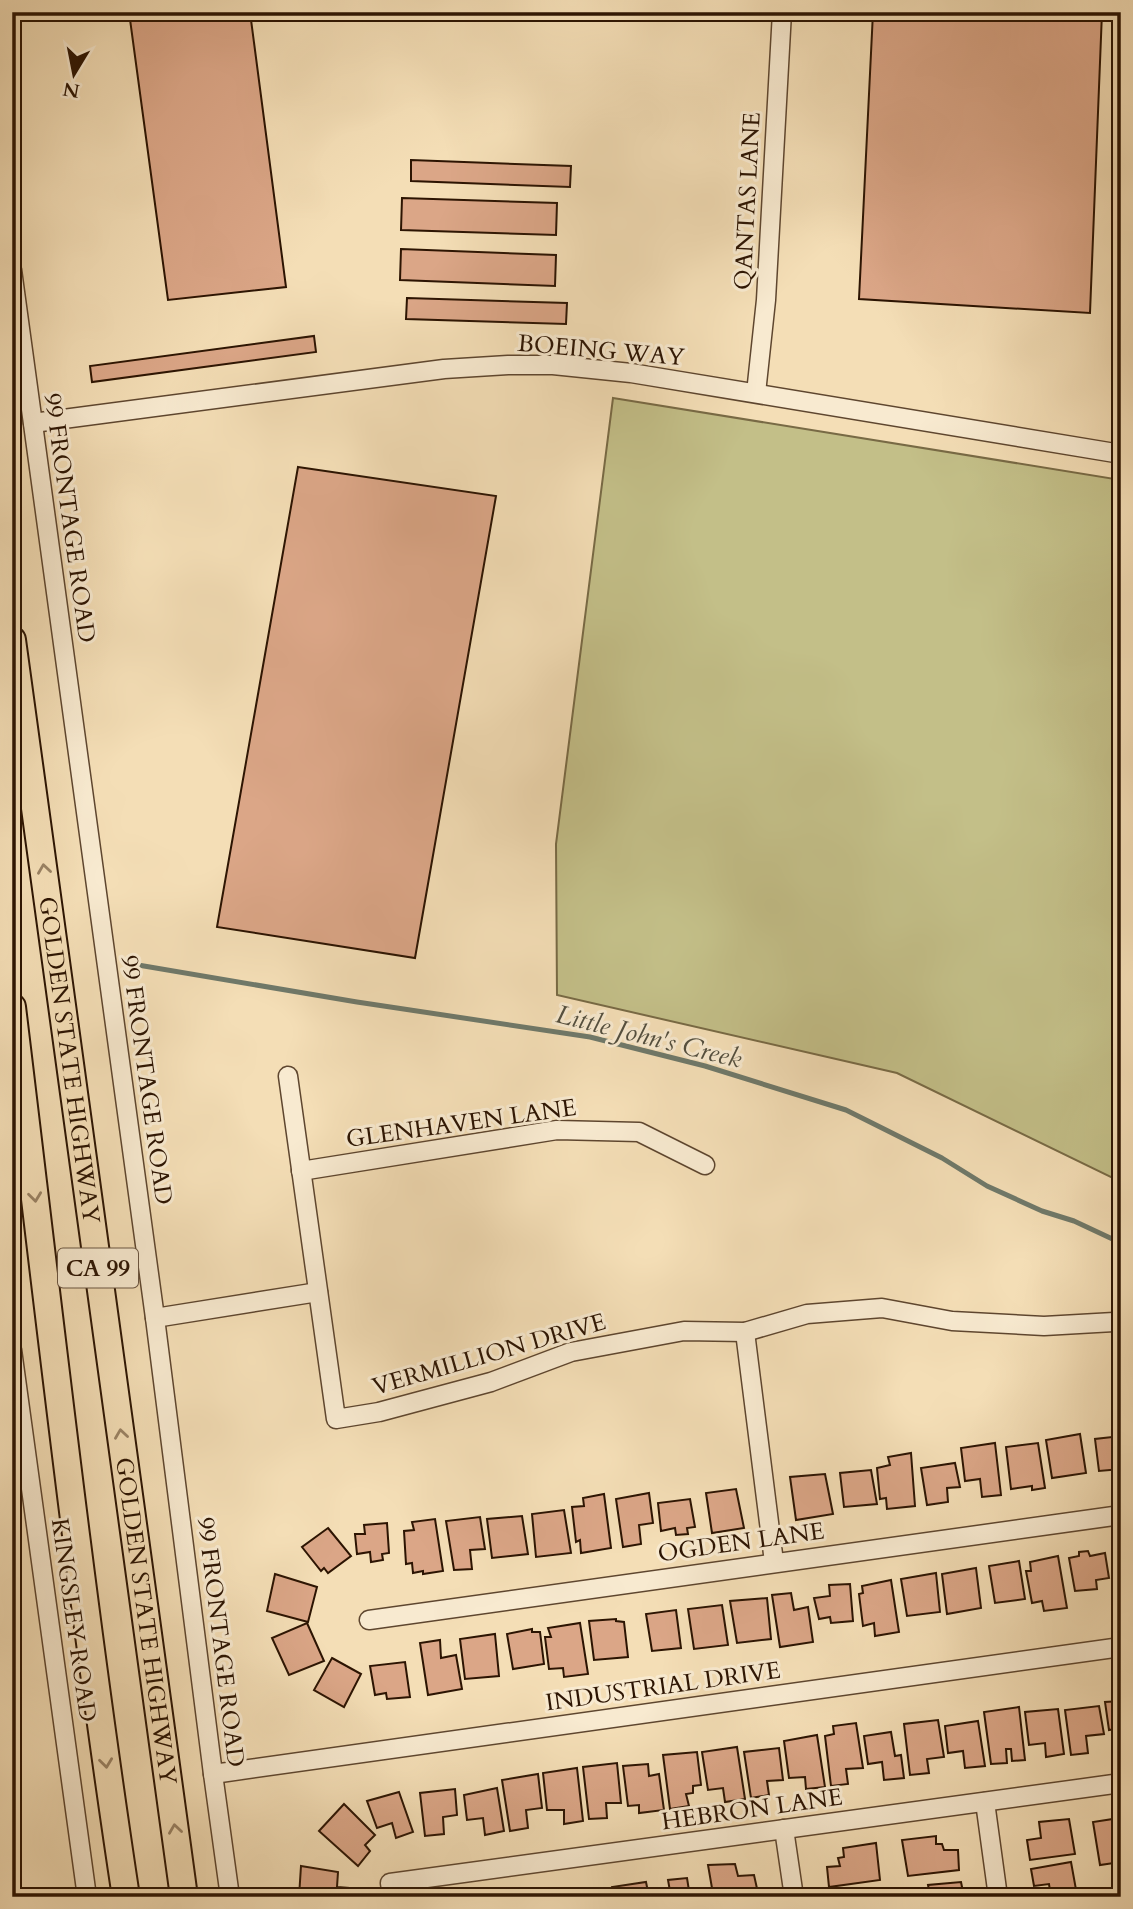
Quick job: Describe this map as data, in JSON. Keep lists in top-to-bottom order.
{
  "streets": {
    "highway": ["GOLDEN STATE HIGHWAY", "CA 99"],
    "street": [
      "QANTAS LANE",
      "BOEING WAY",
      "99 FRONTAGE ROAD",
      "GLENHAVEN LANE",
      "VERMILLION DRIVE",
      "OGDEN LANE",
      "KINGSLEY ROAD",
      "INDUSTRIAL DRIVE",
      "HEBRON LANE"
    ]
  },
  "crossings": [
    ["QANTAS LANE", "BOEING WAY"],
    ["BOEING WAY", "99 FRONTAGE ROAD"],
    ["99 FRONTAGE ROAD", "INDUSTRIAL DRIVE"]
  ],
  "water": ["Little John's Creek"],
  "north": "bottom"
}
